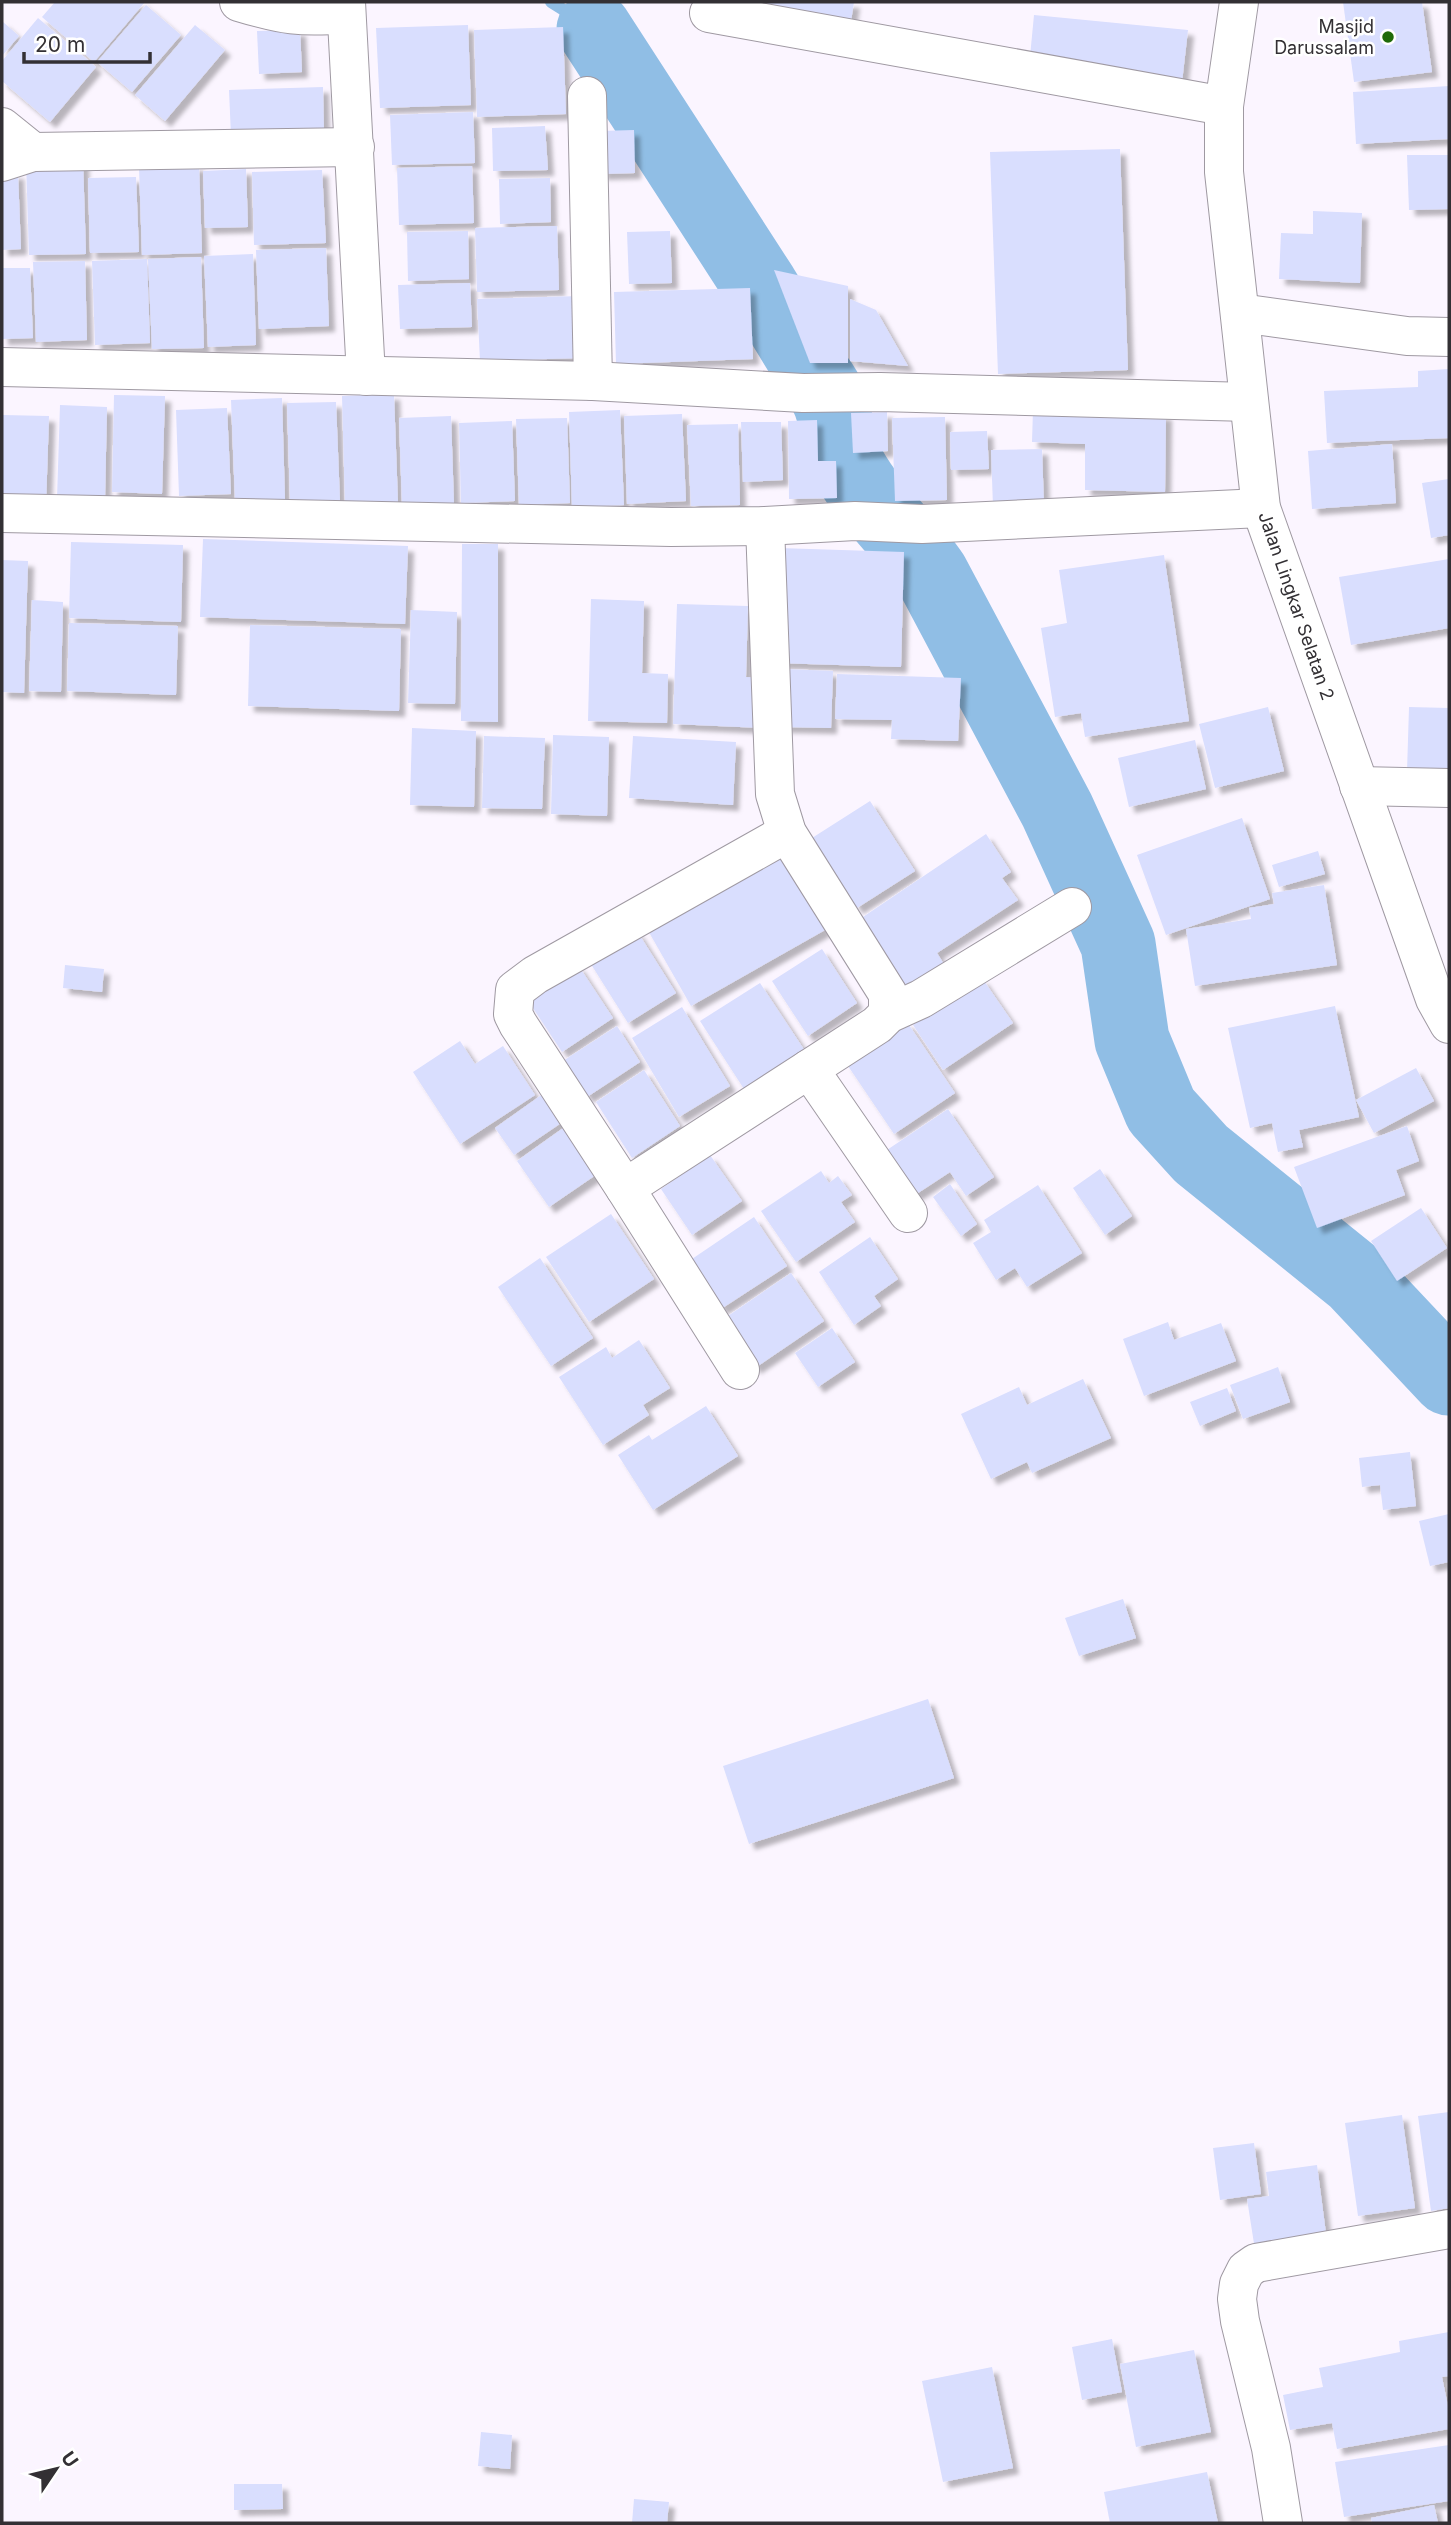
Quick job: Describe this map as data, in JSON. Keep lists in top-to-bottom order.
{
  "streets": {
    "main road": ["Jalan Lingkar Selatan 2"]
  },
  "places": ["Masjid Darussalam"],
  "scale_bar": "20 m",
  "north": "top right"
}
